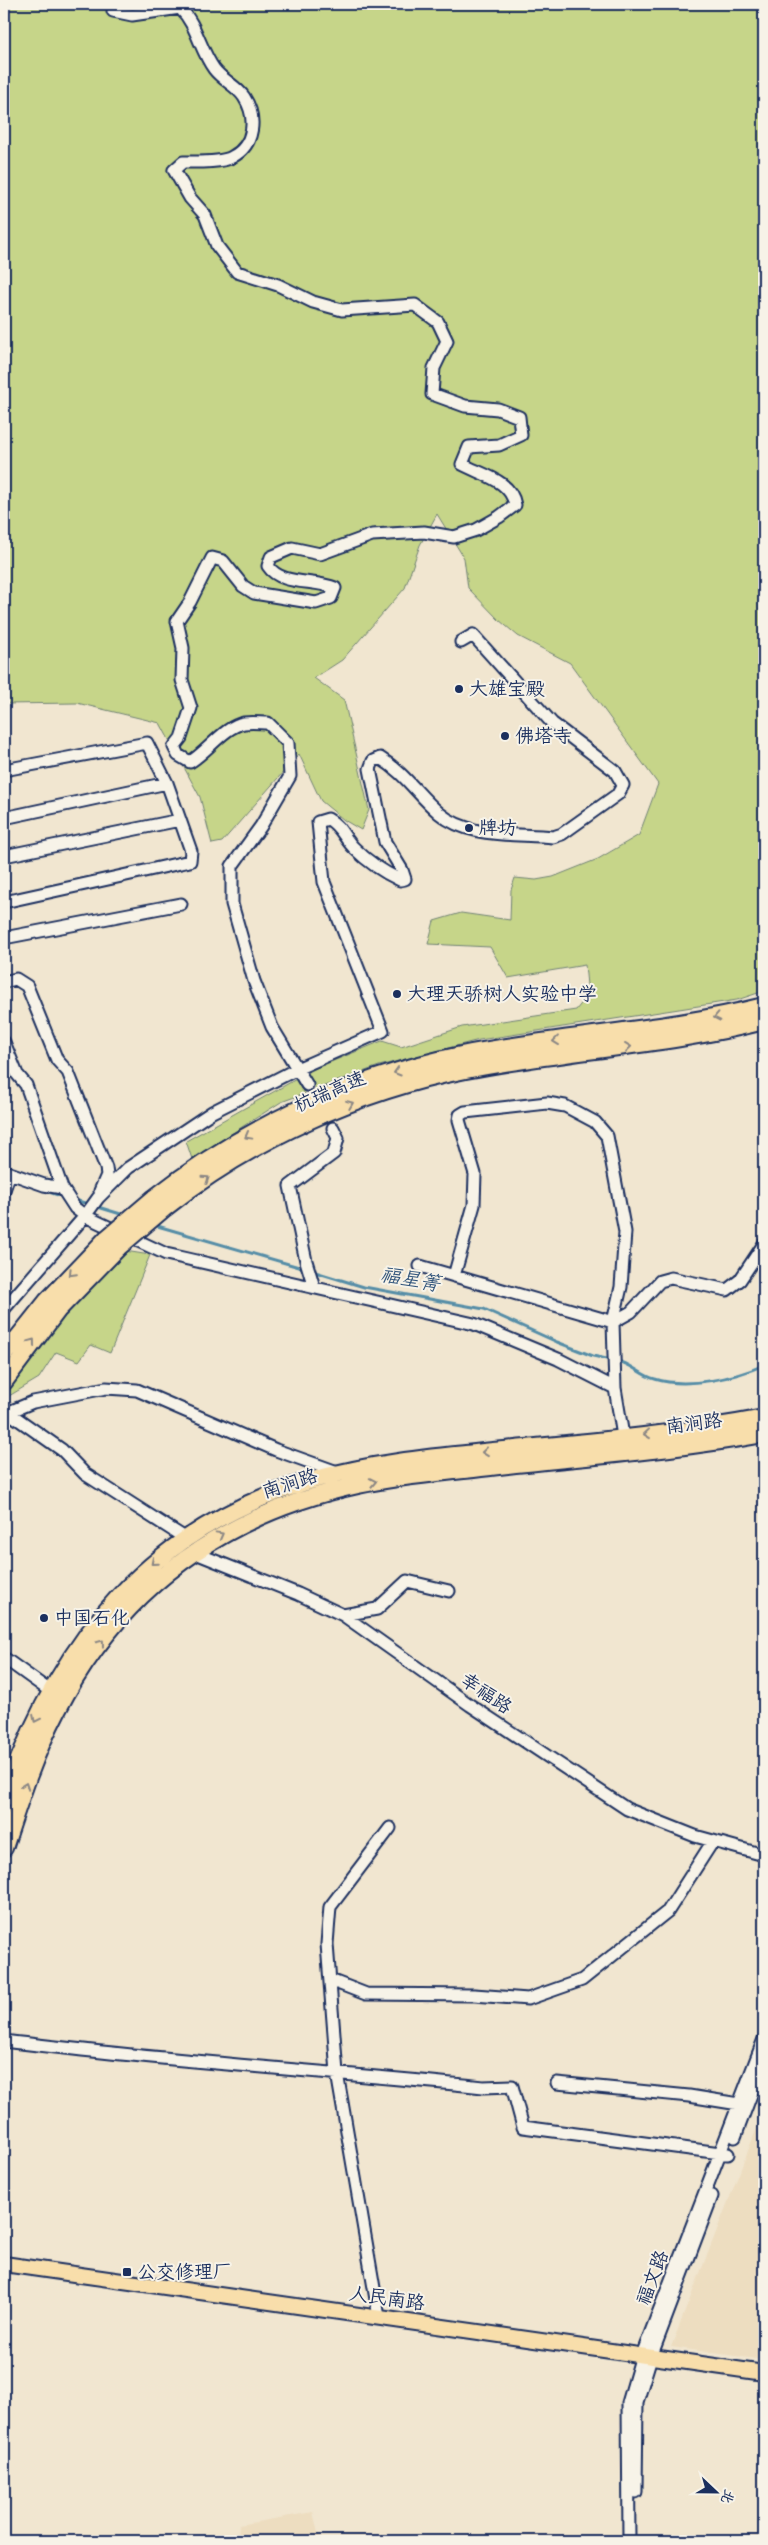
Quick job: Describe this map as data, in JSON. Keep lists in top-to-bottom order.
{
  "streets": {
    "highway": ["杭瑞高速", "南涧路"],
    "main road": ["人民南路"],
    "street": ["幸福路", "福文路"]
  },
  "crossings": [
    ["南涧路", "幸福路"],
    ["福文路", "人民南路"]
  ],
  "water": ["福星箐"],
  "places": {
    "other": [
      "大雄宝殿",
      "佛塔寺",
      "牌坊",
      "大理天骄树人实验中学",
      "中国石化"
    ],
    "transit": ["公交修理厂"]
  },
  "north": "right"
}
